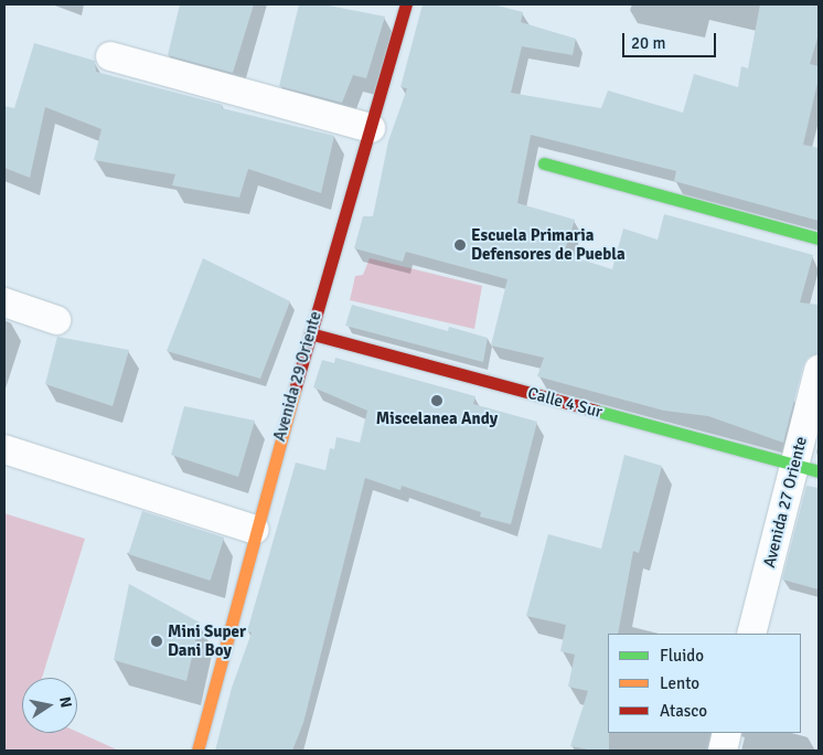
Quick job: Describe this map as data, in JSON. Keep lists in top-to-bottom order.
{
  "streets": {
    "street": ["Avenida 29 Oriente", "Calle 4 Sur", "Avenida 27 Oriente"]
  },
  "crossings": [
    ["Avenida 29 Oriente", "Calle 4 Sur"],
    ["Calle 4 Sur", "Avenida 27 Oriente"]
  ],
  "places": ["Escuela Primaria Defensores de Puebla", "Miscelanea Andy", "Mini Super Dani Boy"],
  "legend": ["Fluido", "Lento", "Atasco"],
  "scale_bar": "20 m",
  "north": "right"
}
